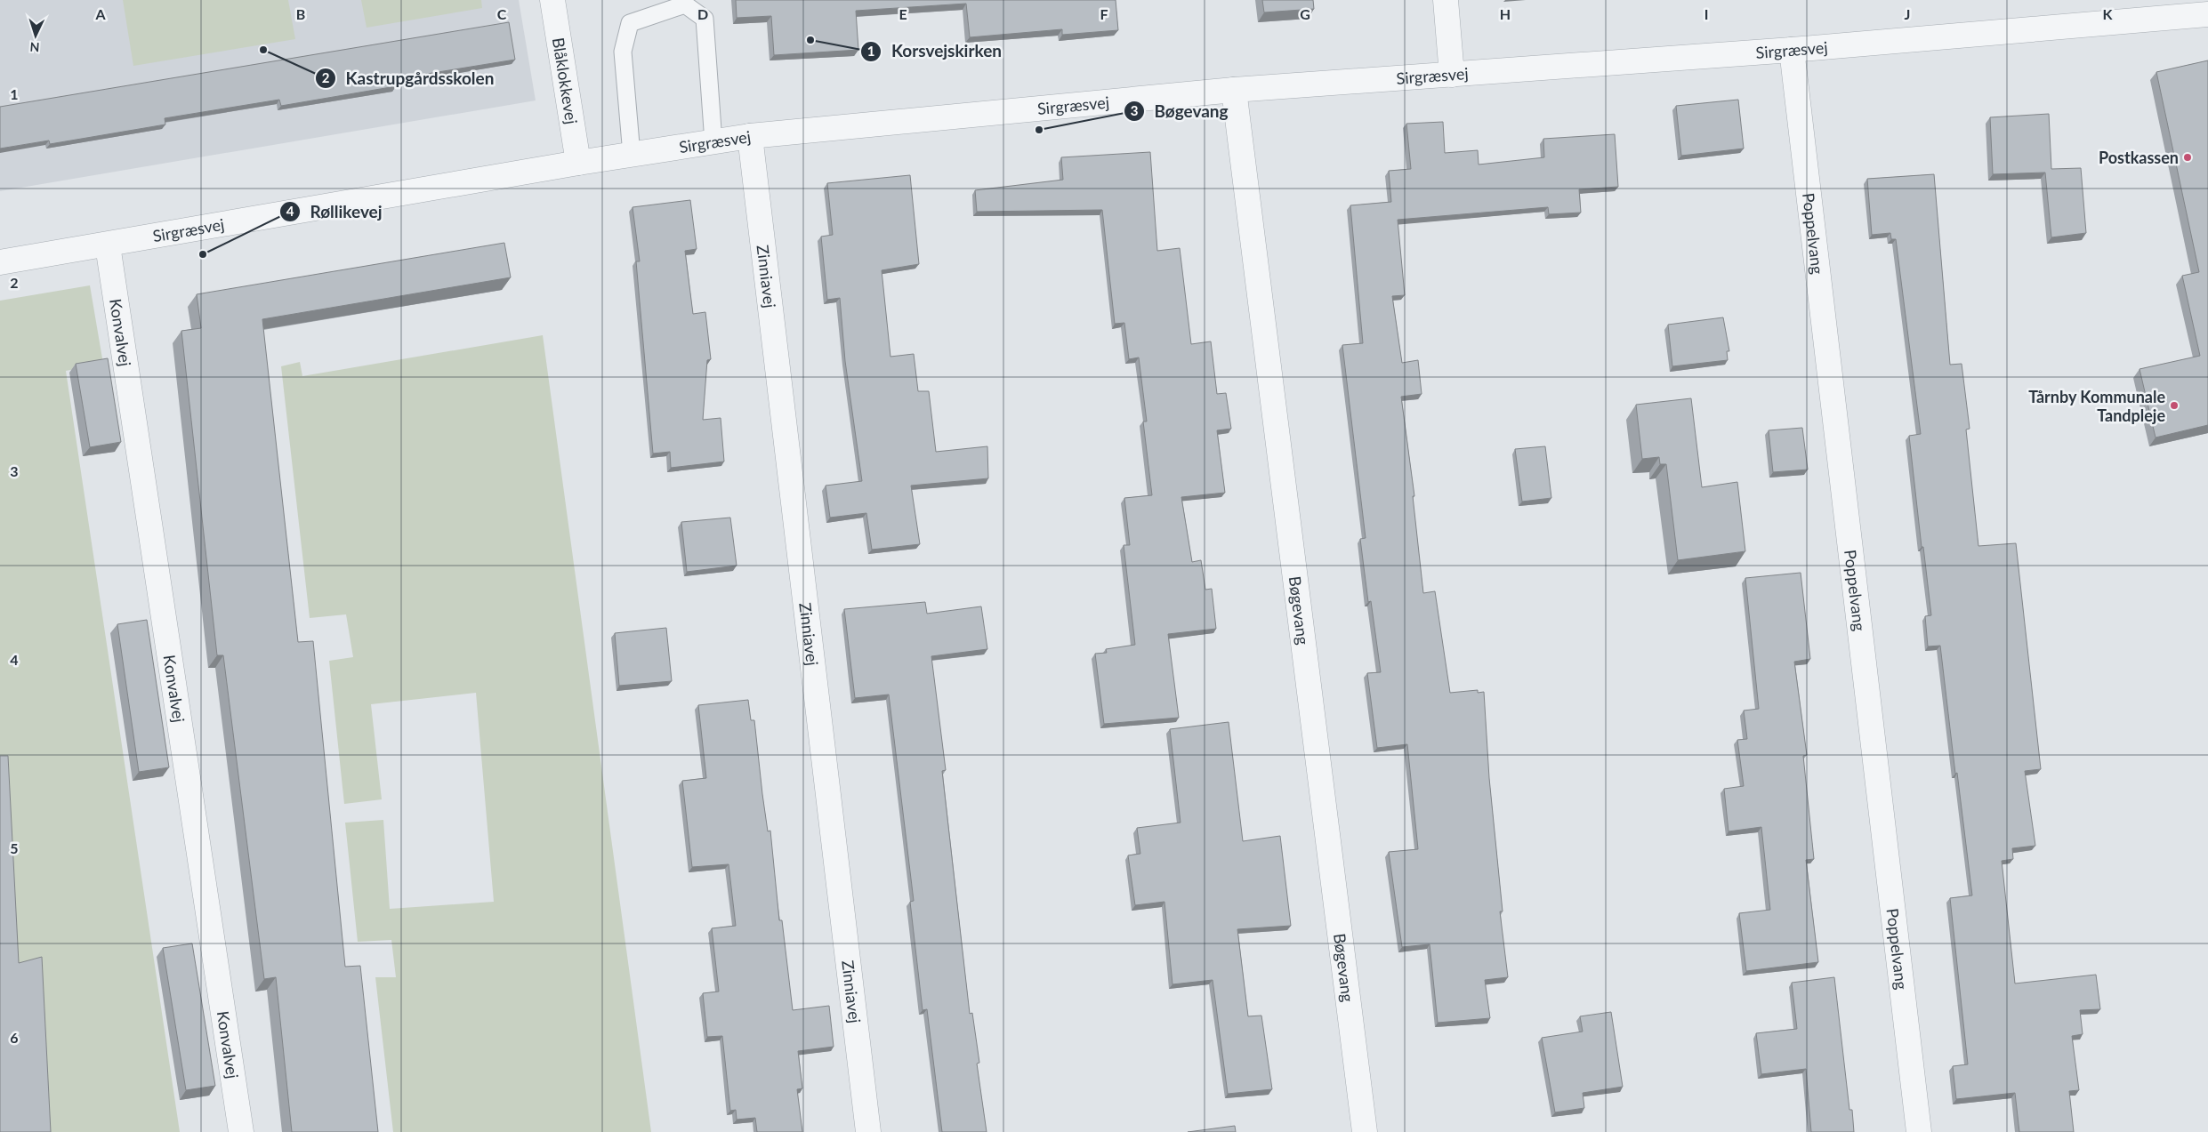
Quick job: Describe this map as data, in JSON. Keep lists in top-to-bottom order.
{
  "streets": {
    "street": [
      "Sirgræsvej",
      "Blåklokkevej",
      "Poppelvang",
      "Zinniavej",
      "Konvalvej",
      "Bøgevang"
    ]
  },
  "crossings": [
    ["Sirgræsvej", "Blåklokkevej"],
    ["Sirgræsvej", "Poppelvang"],
    ["Sirgræsvej", "Zinniavej"],
    ["Sirgræsvej", "Konvalvej"],
    ["Sirgræsvej", "Bøgevang"]
  ],
  "places": [
    "Korsvejskirken",
    "Kastrupgårdsskolen",
    "Bøgevang",
    "Postkassen",
    "Røllikevej",
    "Tårnby Kommunale Tandpleje"
  ],
  "north": "bottom",
  "grid": {
    "columns": [
      "A",
      "B",
      "C",
      "D",
      "E",
      "F",
      "G",
      "H",
      "I",
      "J",
      "K"
    ],
    "rows": [
      "1",
      "2",
      "3",
      "4",
      "5",
      "6"
    ]
  }
}
